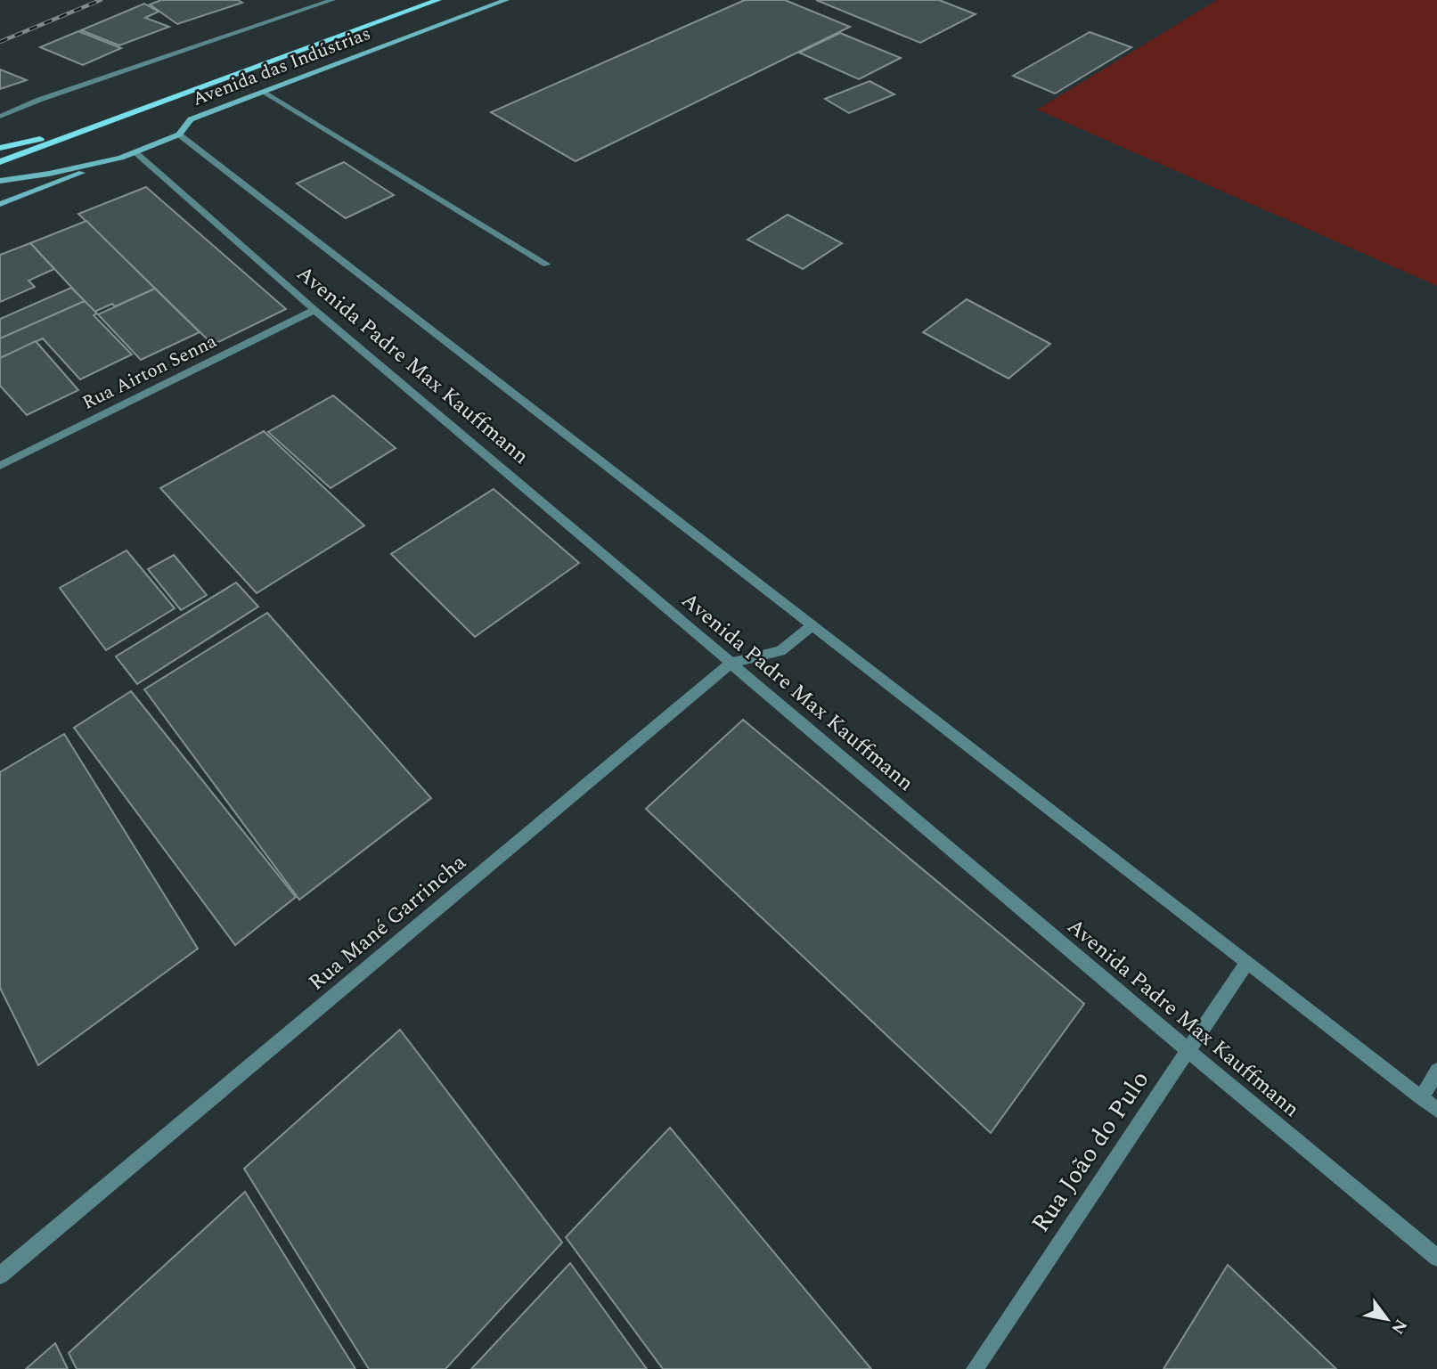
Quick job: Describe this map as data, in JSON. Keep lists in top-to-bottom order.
{
  "streets": {
    "main road": ["Avenida das Indústrias"],
    "street": [
      "Avenida Padre Max Kauffmann",
      "Rua Airton Senna",
      "Rua Mané Garrincha",
      "Rua João do Pulo"
    ]
  },
  "crossings": [
    ["Avenida das Indústrias", "Avenida Padre Max Kauffmann"],
    ["Avenida Padre Max Kauffmann", "Rua Airton Senna"],
    ["Avenida Padre Max Kauffmann", "Rua Mané Garrincha"],
    ["Avenida Padre Max Kauffmann", "Rua João do Pulo"]
  ],
  "north": "bottom right"
}
